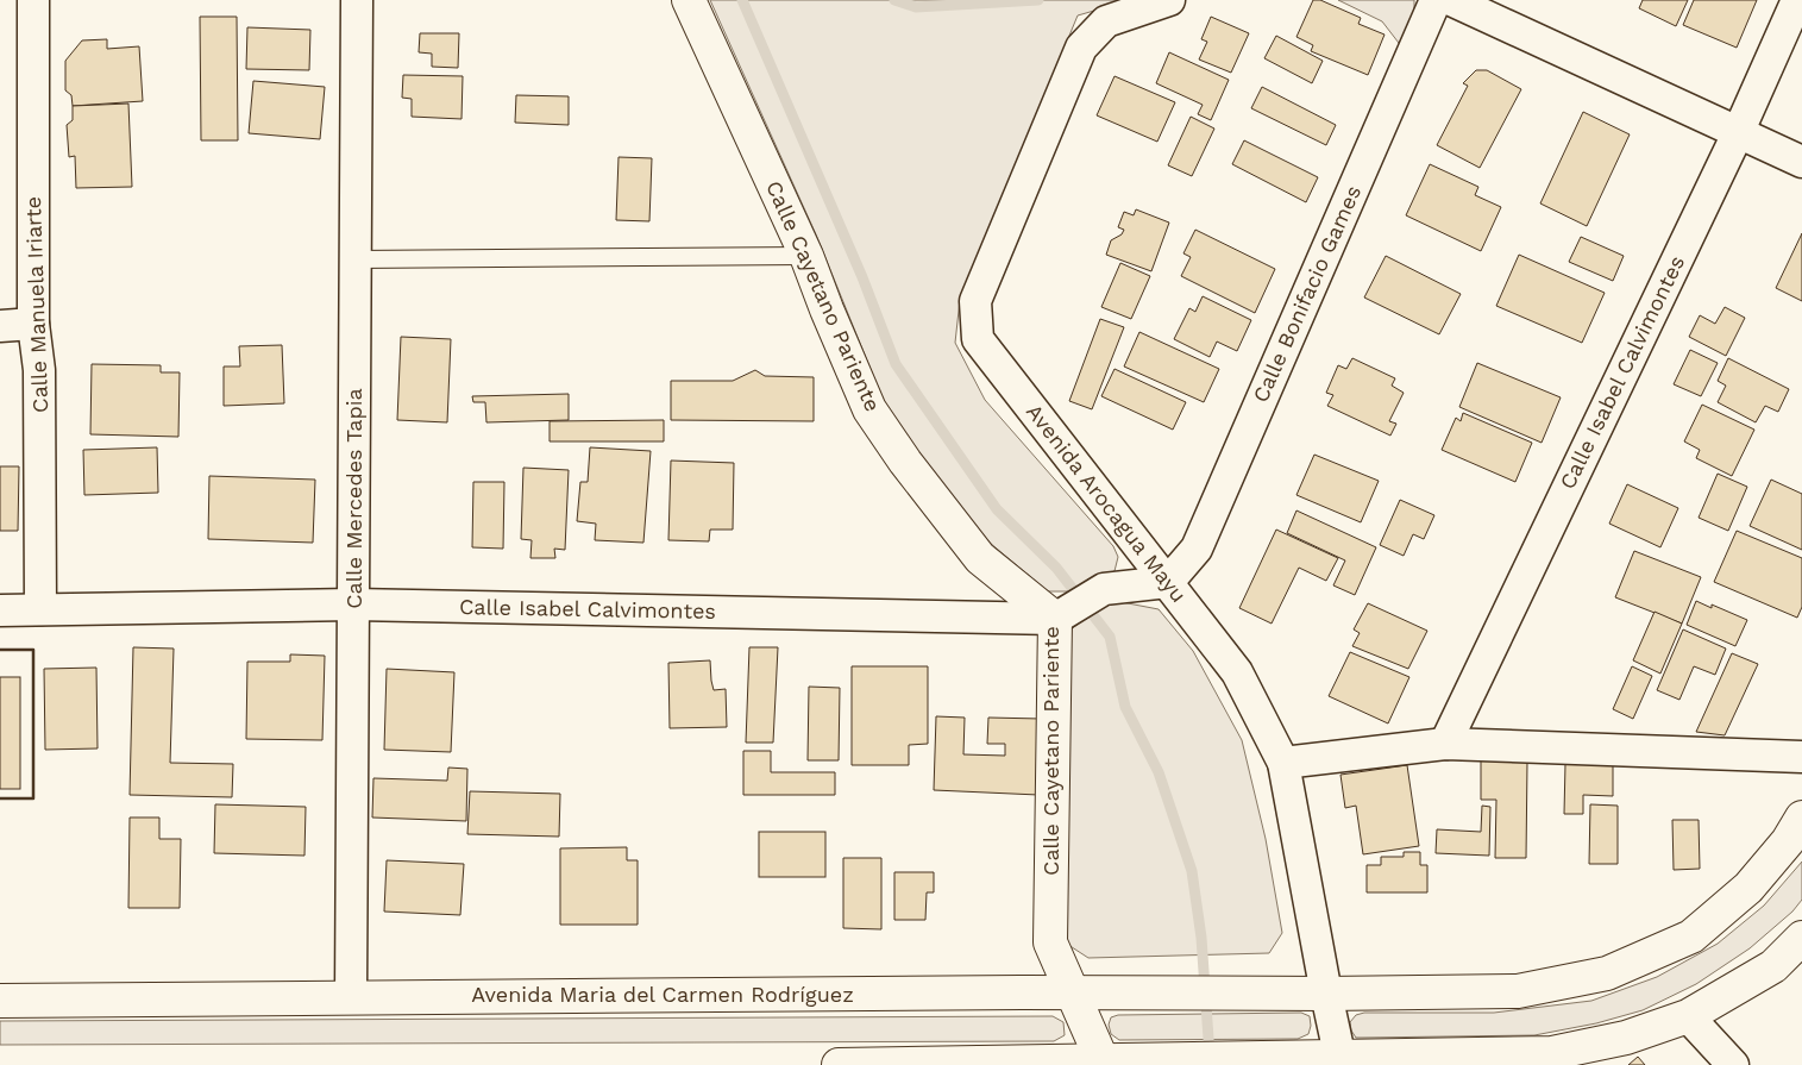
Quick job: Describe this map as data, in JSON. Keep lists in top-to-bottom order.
{
  "streets": {
    "street": [
      "Calle Bonifacio Games",
      "Calle Cayetano Pariente",
      "Calle Manuela Iriarte",
      "Calle Isabel Calvimontes",
      "Calle Mercedes Tapia",
      "Avenida Arocagua Mayu",
      "Avenida Maria del Carmen Rodríguez"
    ]
  },
  "crossings": [
    ["Calle Bonifacio Games", "Avenida Arocagua Mayu"],
    ["Calle Cayetano Pariente", "Calle Isabel Calvimontes"],
    ["Calle Cayetano Pariente", "Avenida Maria del Carmen Rodríguez"],
    ["Calle Manuela Iriarte", "Calle Isabel Calvimontes"],
    ["Calle Isabel Calvimontes", "Calle Mercedes Tapia"],
    ["Calle Mercedes Tapia", "Avenida Maria del Carmen Rodríguez"],
    ["Avenida Arocagua Mayu", "Avenida Maria del Carmen Rodríguez"]
  ]
}
